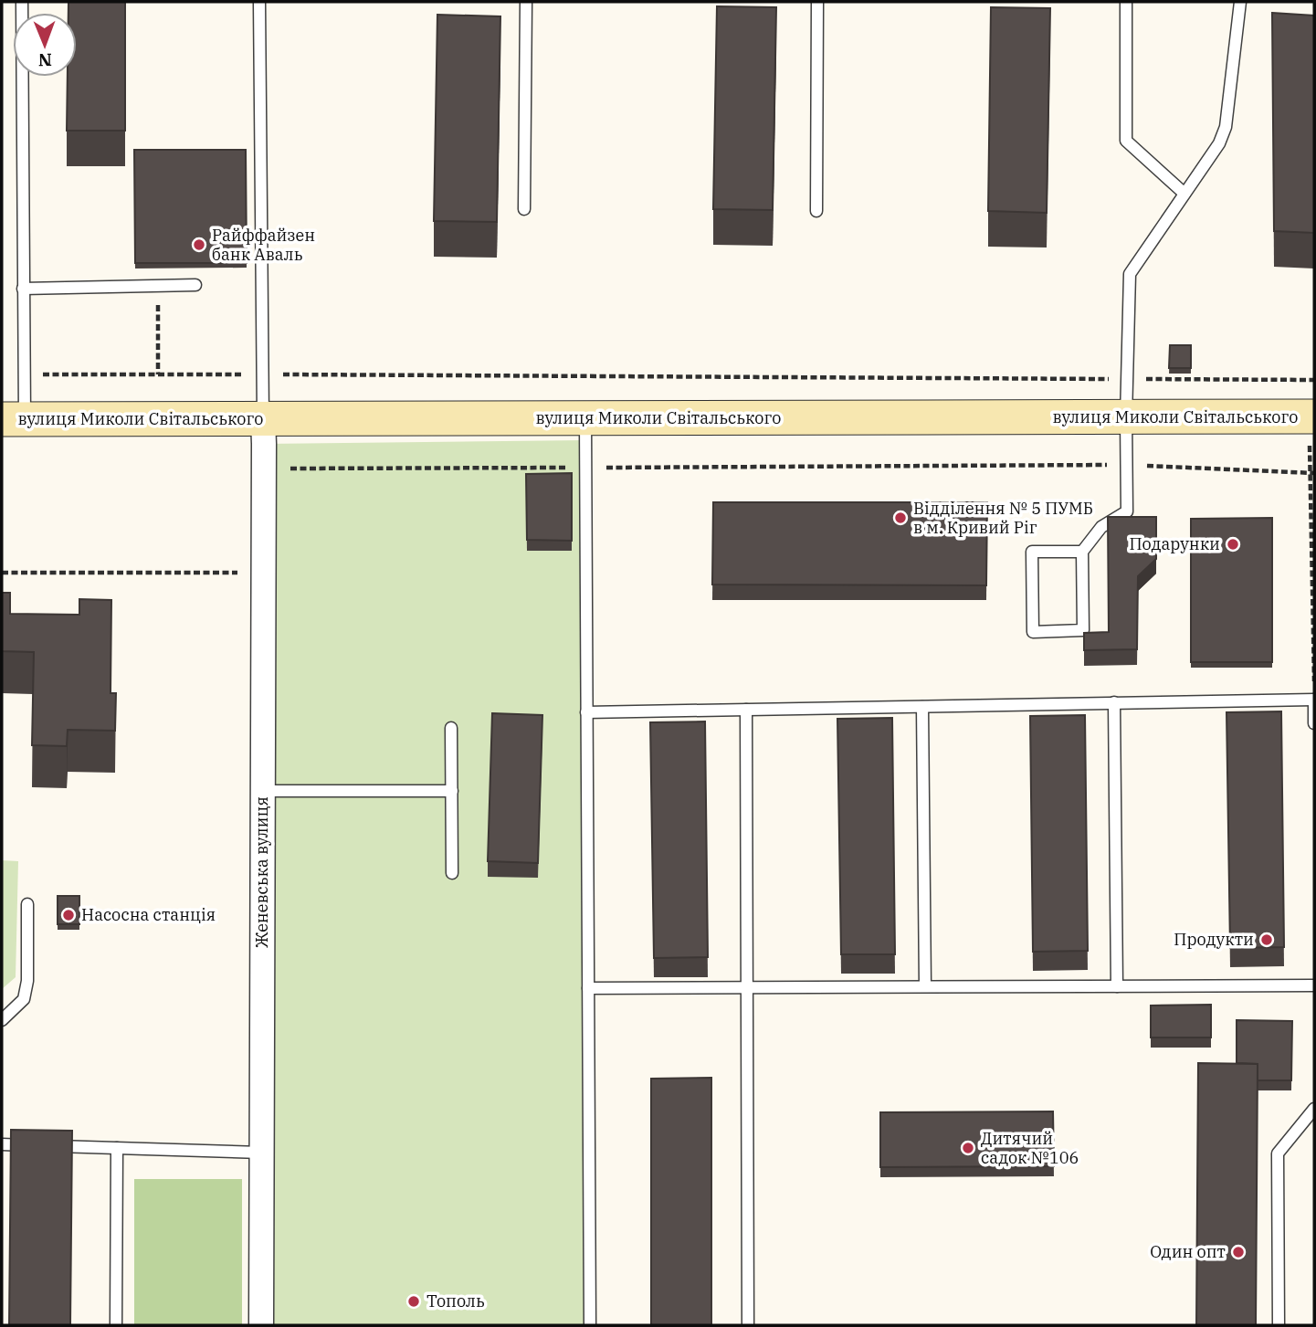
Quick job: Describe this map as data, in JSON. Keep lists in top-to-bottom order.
{
  "streets": {
    "main road": ["вулиця Миколи Світальського"],
    "street": ["Женевська вулиця"]
  },
  "crossings": [
    ["вулиця Миколи Світальського", "Женевська вулиця"]
  ],
  "places": [
    "Райффайзен банк Аваль",
    "Відділення № 5 ПУМБ в м. Кривий Ріг",
    "Подарунки",
    "Насосна станція",
    "Продукти",
    "Дитячий садок №106",
    "Один опт",
    "Тополь"
  ],
  "north": "bottom"
}
